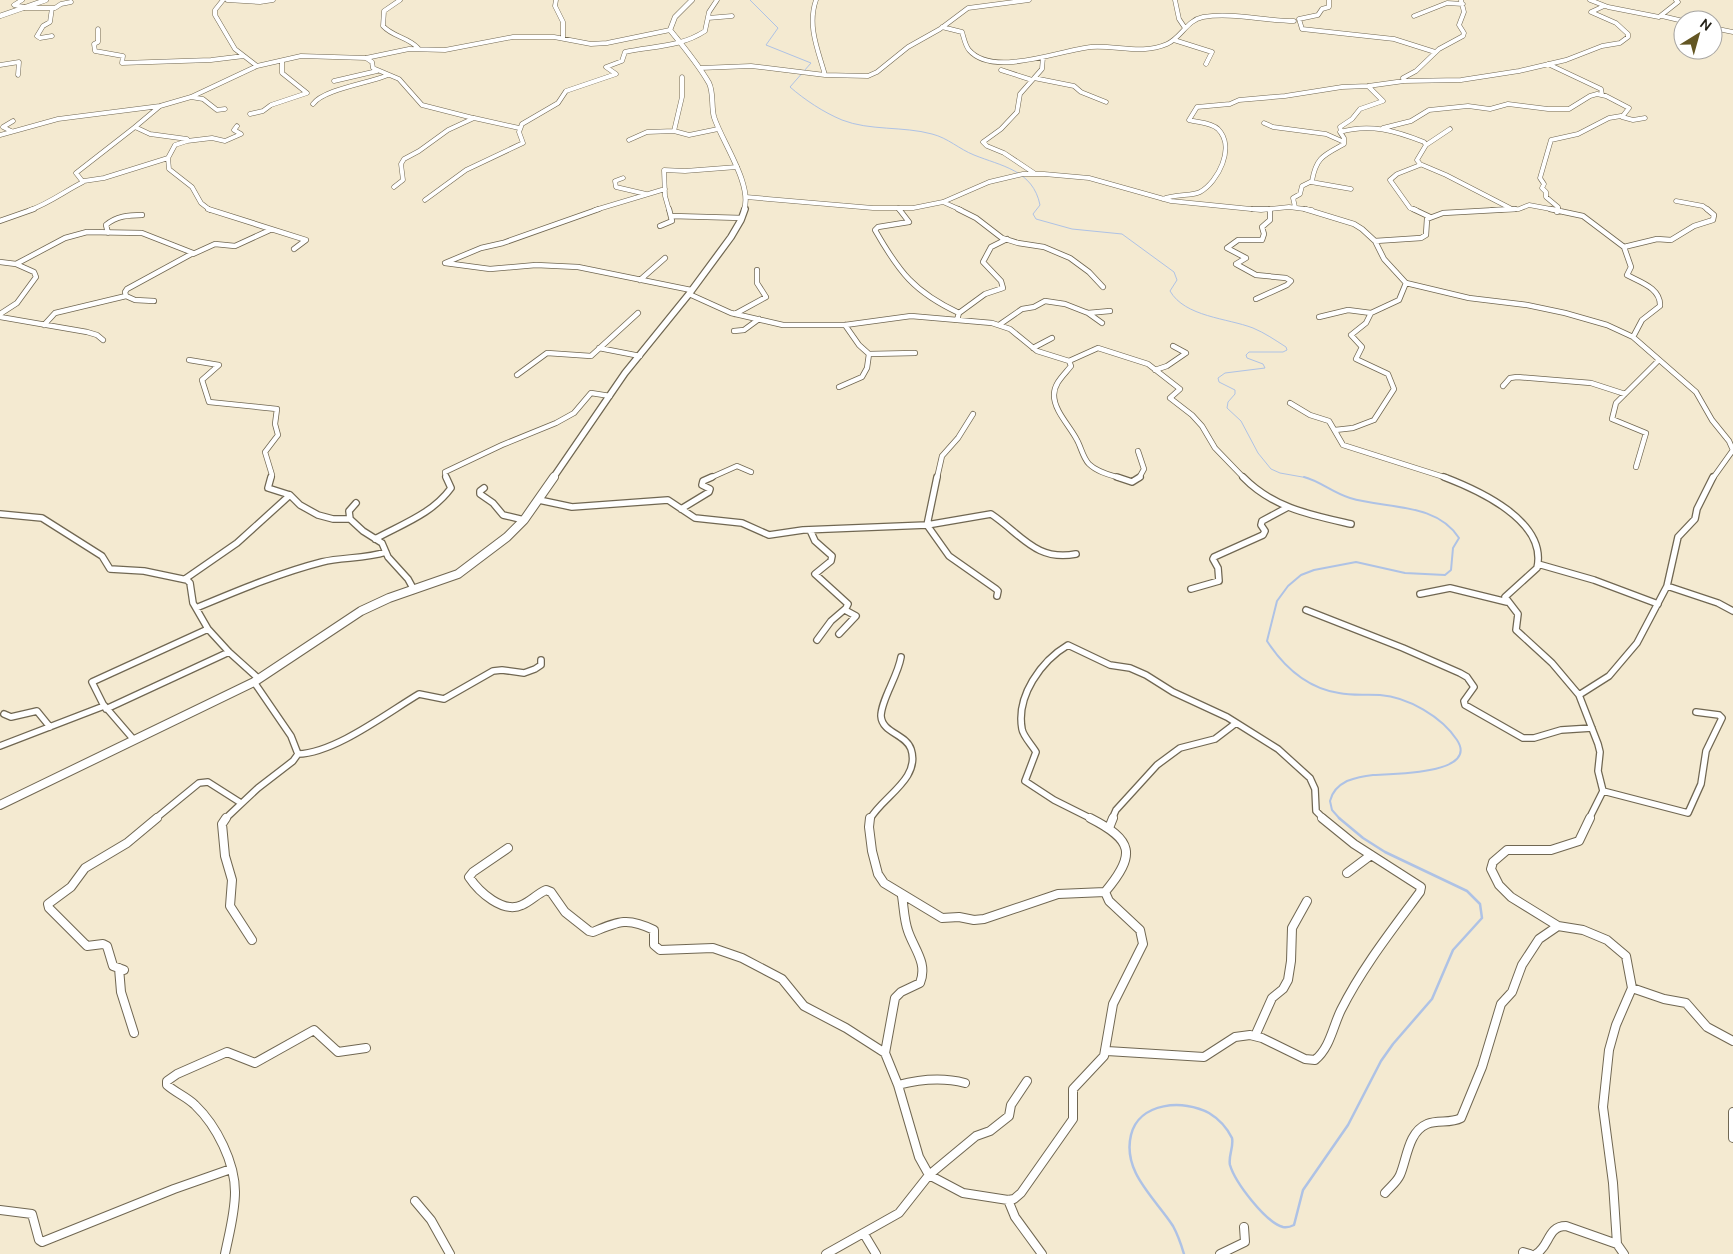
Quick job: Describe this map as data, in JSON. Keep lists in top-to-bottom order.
{
  "north": "top right"
}
